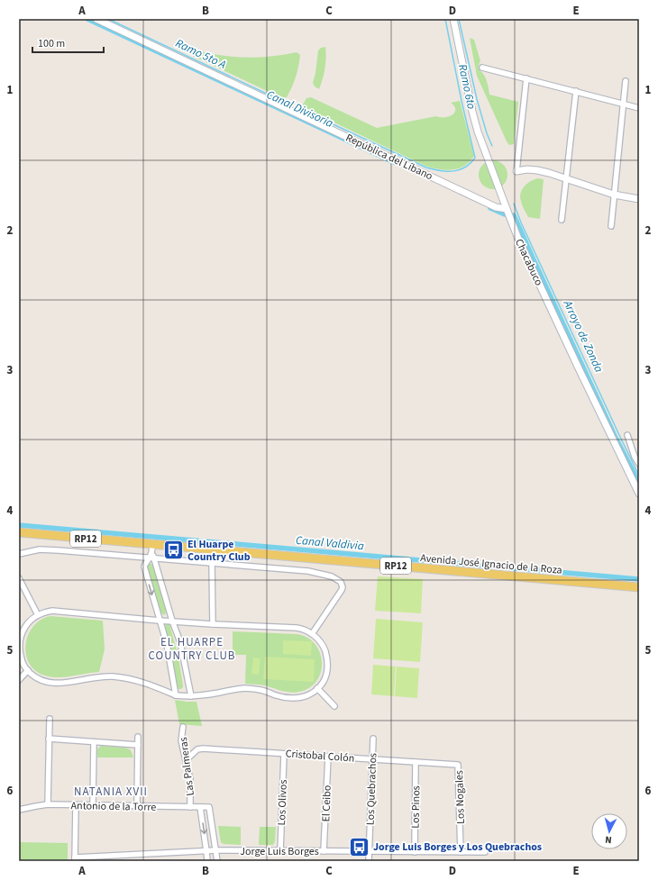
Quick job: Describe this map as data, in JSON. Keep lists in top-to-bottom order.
{
  "streets": {
    "main road": ["RP12", "Avenida José Ignacio de la Roza"],
    "street": [
      "República del Líbano",
      "Chacabuco",
      "Cristobal Colón",
      "Las Palmeras",
      "Los Quebrachos",
      "Los Nogales",
      "Los Olivos",
      "El Ceibo",
      "Antonio de la Torre",
      "Los Pinos",
      "Jorge Luis Borges"
    ]
  },
  "crossings": [
    ["República del Líbano", "Chacabuco"],
    ["Cristobal Colón", "Las Palmeras"],
    ["Cristobal Colón", "Los Quebrachos"],
    ["Cristobal Colón", "Los Nogales"],
    ["Cristobal Colón", "Los Olivos"],
    ["Cristobal Colón", "El Ceibo"],
    ["Cristobal Colón", "Los Pinos"],
    ["Las Palmeras", "Antonio de la Torre"],
    ["Las Palmeras", "Jorge Luis Borges"],
    ["Los Quebrachos", "Jorge Luis Borges"],
    ["Los Nogales", "Jorge Luis Borges"],
    ["Los Olivos", "Jorge Luis Borges"],
    ["El Ceibo", "Jorge Luis Borges"],
    ["Antonio de la Torre", "Jorge Luis Borges"],
    ["Los Pinos", "Jorge Luis Borges"]
  ],
  "districts": ["EL HUARPE COUNTRY CLUB", "NATANIA XVII"],
  "water": [
    "Ramo 5to A",
    "Ramo 6to",
    "Canal Divisoria",
    "Arroyo de Zonda",
    "Canal Valdivia"
  ],
  "places": {
    "bus stop": ["El Huarpe Country Club", "Jorge Luis Borges y Los Quebrachos"]
  },
  "scale_bar": "100 m",
  "north": "bottom",
  "grid": {
    "columns": [
      "A",
      "B",
      "C",
      "D",
      "E"
    ],
    "rows": [
      "1",
      "2",
      "3",
      "4",
      "5",
      "6"
    ]
  }
}
